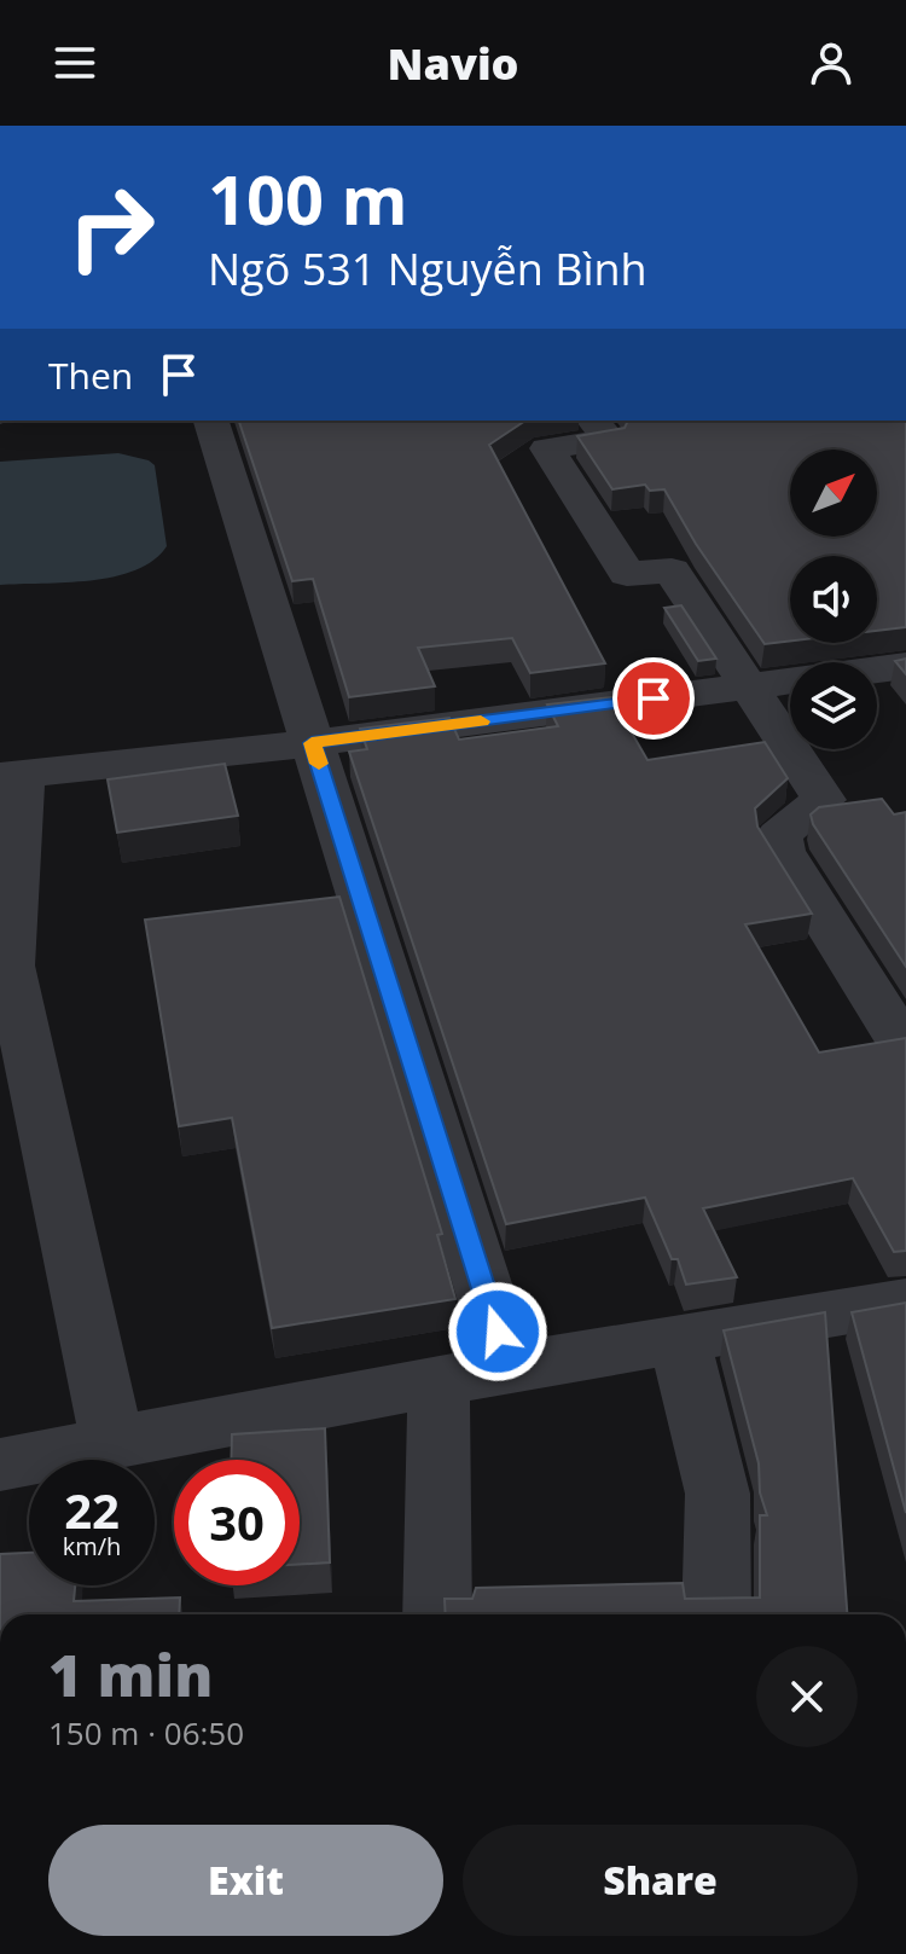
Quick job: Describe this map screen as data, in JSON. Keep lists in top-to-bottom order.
{
  "north": "top right",
  "page": {
    "header": "Navio",
    "turn": ["100 m", "Ngõ 531 Nguyễn Bình"],
    "then": "Then",
    "speed": "22 km/h",
    "limit": "30",
    "heading": ["1 min", "150 m · 06:50"],
    "buttons": ["Exit", "Share"]
  }
}
